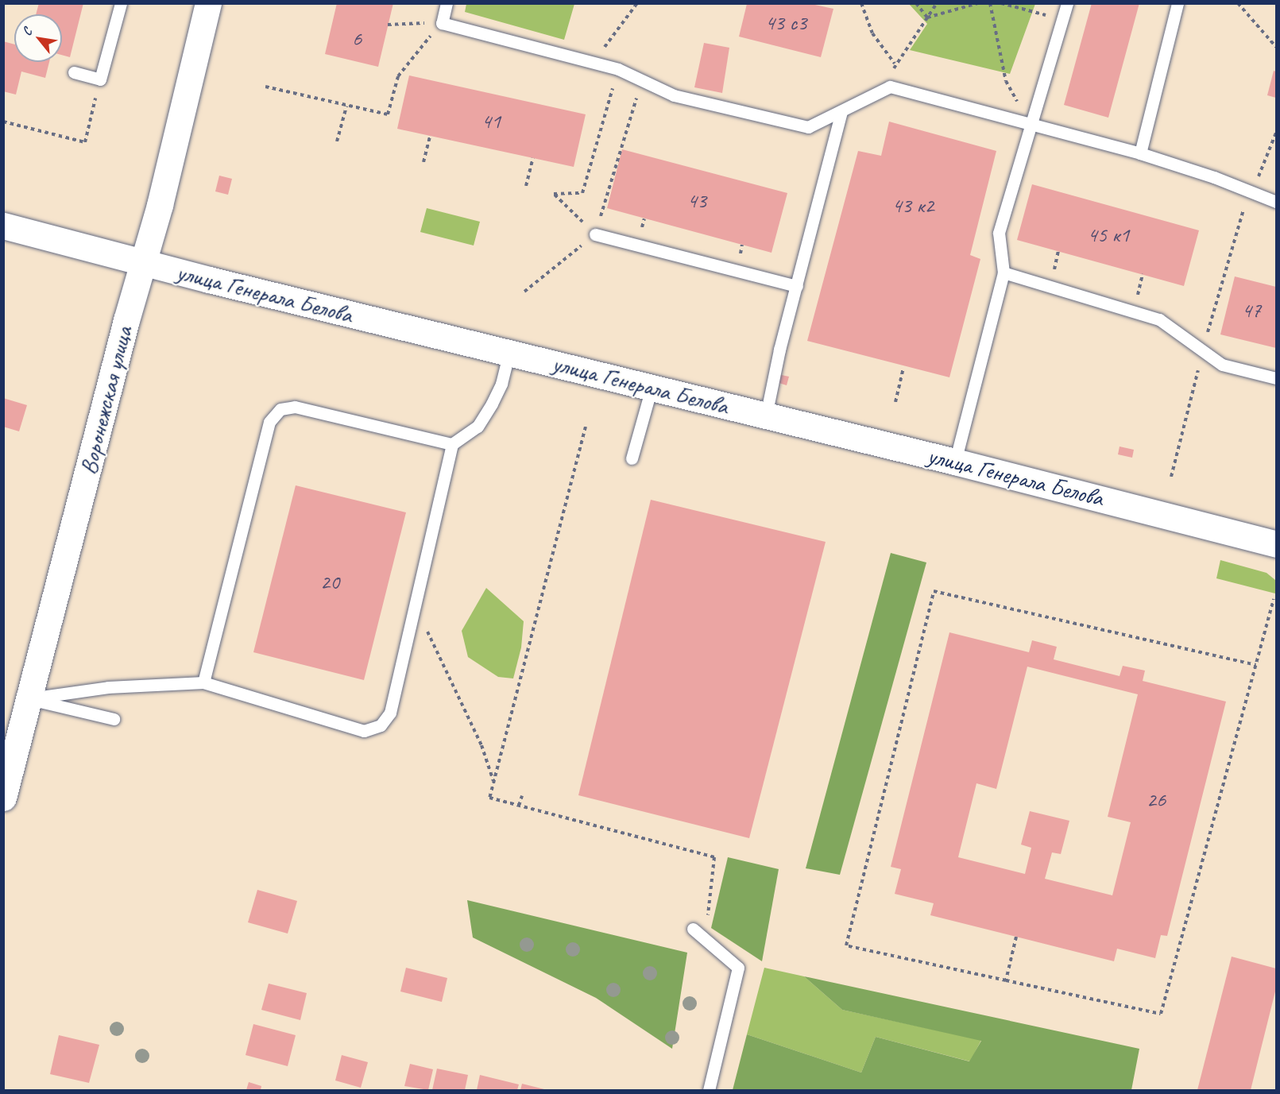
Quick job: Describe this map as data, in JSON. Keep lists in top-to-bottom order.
{
  "streets": {
    "street": ["улица Генерала Белова", "Воронежская улица"]
  },
  "crossings": [
    ["улица Генерала Белова", "Воронежская улица"]
  ],
  "house_numbers": [
    "43 с3",
    "6",
    "41",
    "43",
    "43 к2",
    "45 к1",
    "47",
    "20",
    "26"
  ],
  "north": "top left"
}
